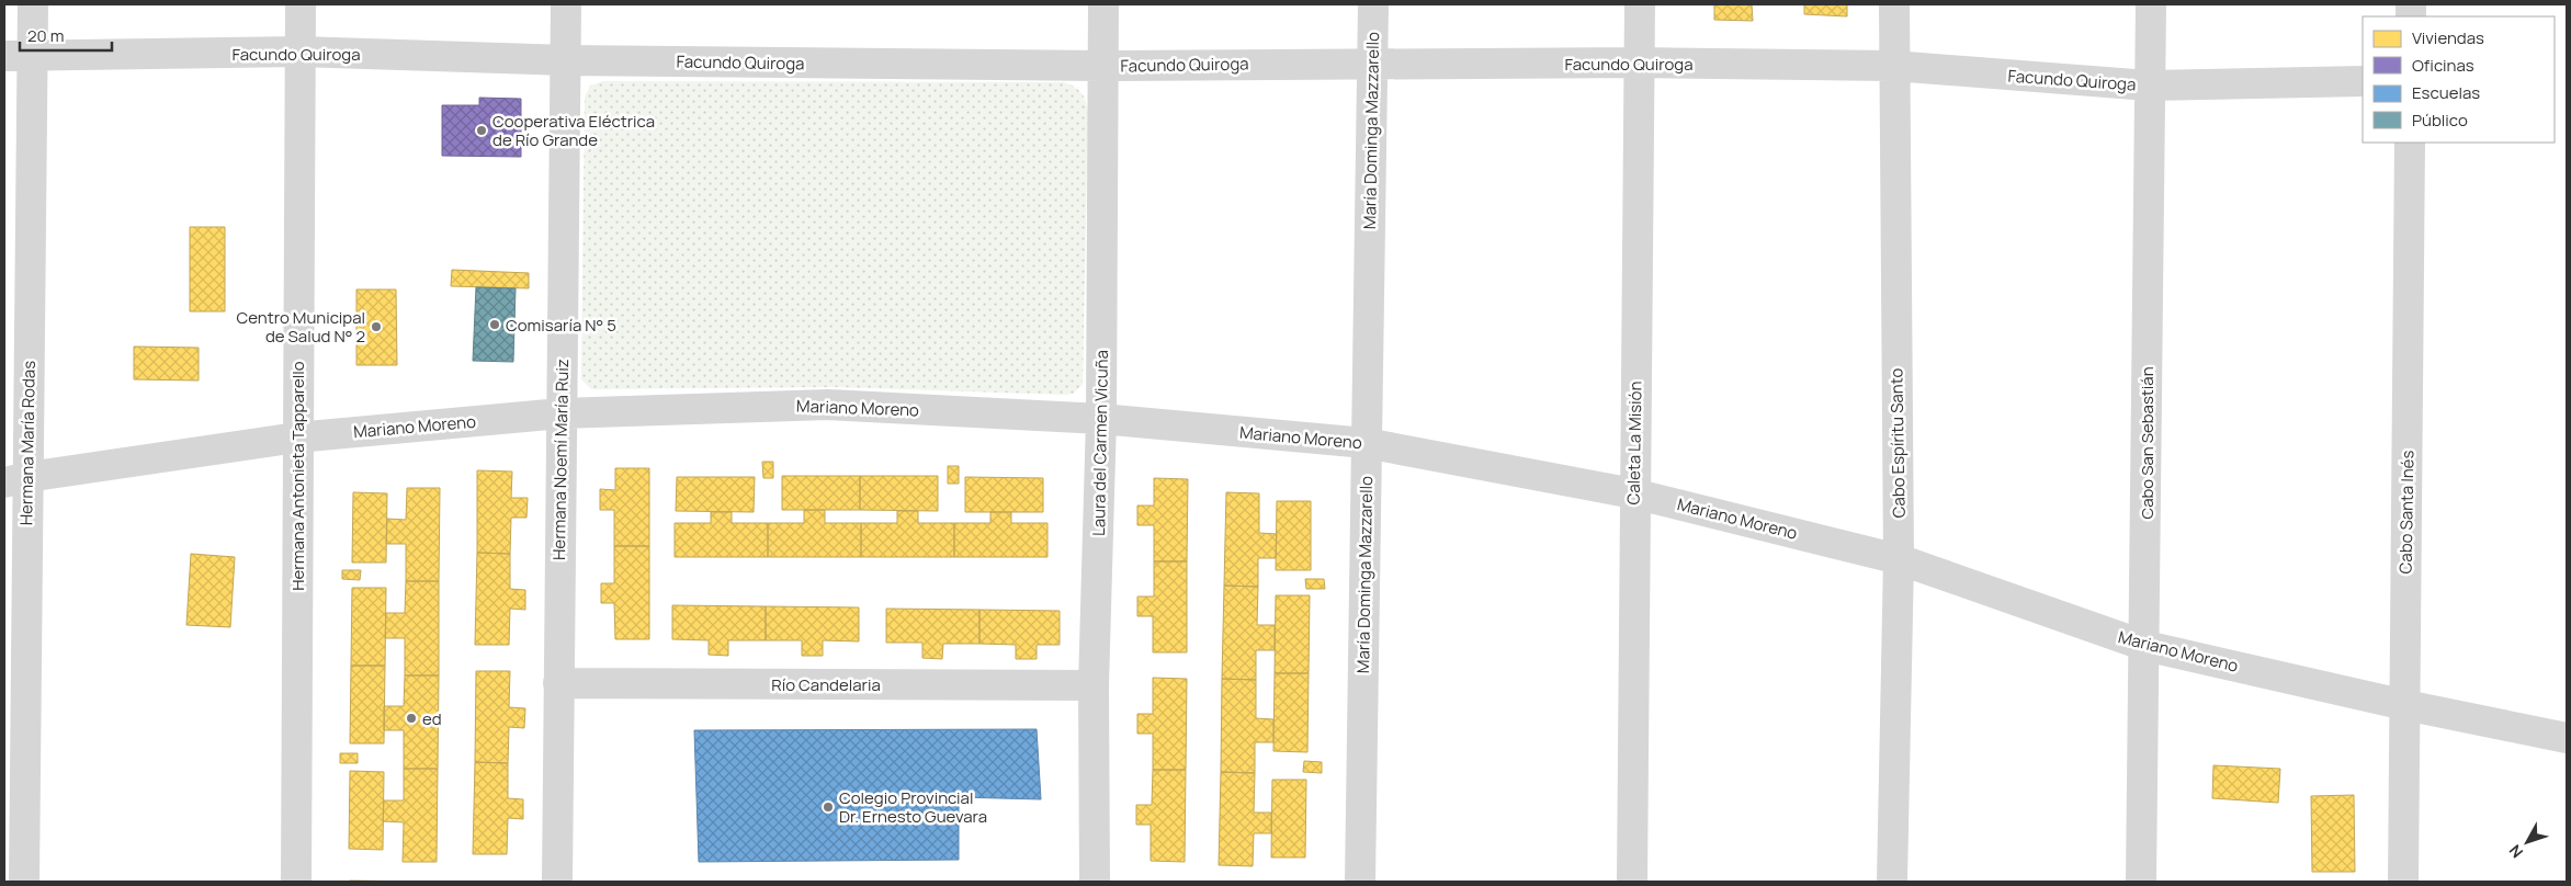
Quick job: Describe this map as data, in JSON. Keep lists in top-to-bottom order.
{
  "streets": {
    "street": [
      "Facundo Quiroga",
      "María Dominga Mazzarello",
      "Mariano Moreno",
      "Hermana María Rodas",
      "Laura del Carmen Vicuña",
      "Caleta La Misión",
      "Cabo Espíritu Santo",
      "Cabo San Sebastián",
      "Hermana Noemí María Ruiz",
      "Hermana Antonieta Tapparello",
      "Cabo Santa Inés",
      "Río Candelaria"
    ]
  },
  "crossings": [
    ["Facundo Quiroga", "María Dominga Mazzarello"],
    ["Facundo Quiroga", "Hermana María Rodas"],
    ["Facundo Quiroga", "Laura del Carmen Vicuña"],
    ["Facundo Quiroga", "Caleta La Misión"],
    ["Facundo Quiroga", "Cabo Espíritu Santo"],
    ["Facundo Quiroga", "Cabo San Sebastián"],
    ["Facundo Quiroga", "Hermana Noemí María Ruiz"],
    ["Facundo Quiroga", "Hermana Antonieta Tapparello"],
    ["María Dominga Mazzarello", "Mariano Moreno"],
    ["Mariano Moreno", "Hermana María Rodas"],
    ["Mariano Moreno", "Laura del Carmen Vicuña"],
    ["Mariano Moreno", "Caleta La Misión"],
    ["Mariano Moreno", "Cabo Espíritu Santo"],
    ["Mariano Moreno", "Cabo San Sebastián"],
    ["Mariano Moreno", "Hermana Noemí María Ruiz"],
    ["Mariano Moreno", "Hermana Antonieta Tapparello"],
    ["Mariano Moreno", "Cabo Santa Inés"],
    ["Laura del Carmen Vicuña", "Río Candelaria"],
    ["Hermana Noemí María Ruiz", "Río Candelaria"]
  ],
  "places": [
    "Cooperativa Eléctrica de Río Grande",
    "Comisaría N° 5",
    "Centro Municipal de Salud N° 2",
    "ed",
    "Colegio Provincial Dr. Ernesto Guevara"
  ],
  "legend": [
    "Viviendas",
    "Oficinas",
    "Escuelas",
    "Público"
  ],
  "scale_bar": "20 m",
  "north": "bottom left"
}
